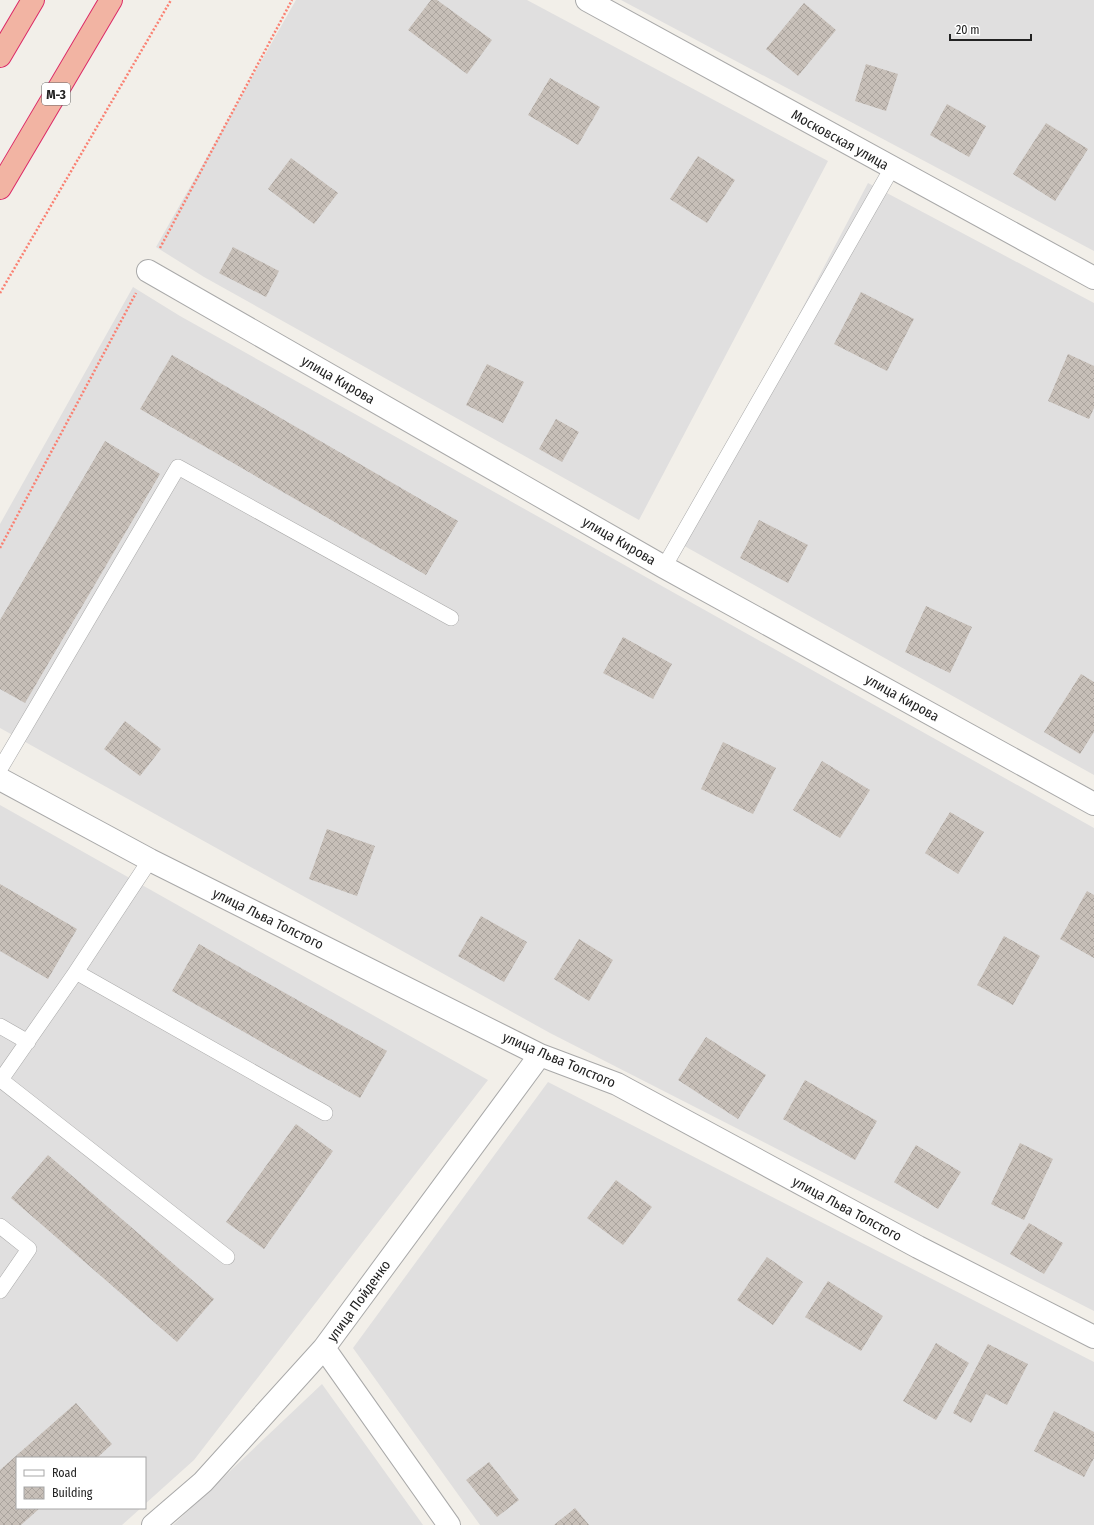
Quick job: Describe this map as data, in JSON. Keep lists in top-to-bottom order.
{
  "streets": {
    "highway": ["М-3"],
    "street": [
      "Московская улица",
      "улица Кирова",
      "улица Льва Толстого",
      "улица Пойденко"
    ]
  },
  "crossings": [
    ["улица Льва Толстого", "улица Пойденко"]
  ],
  "legend": ["Road", "Building"],
  "scale_bar": "20 m"
}
